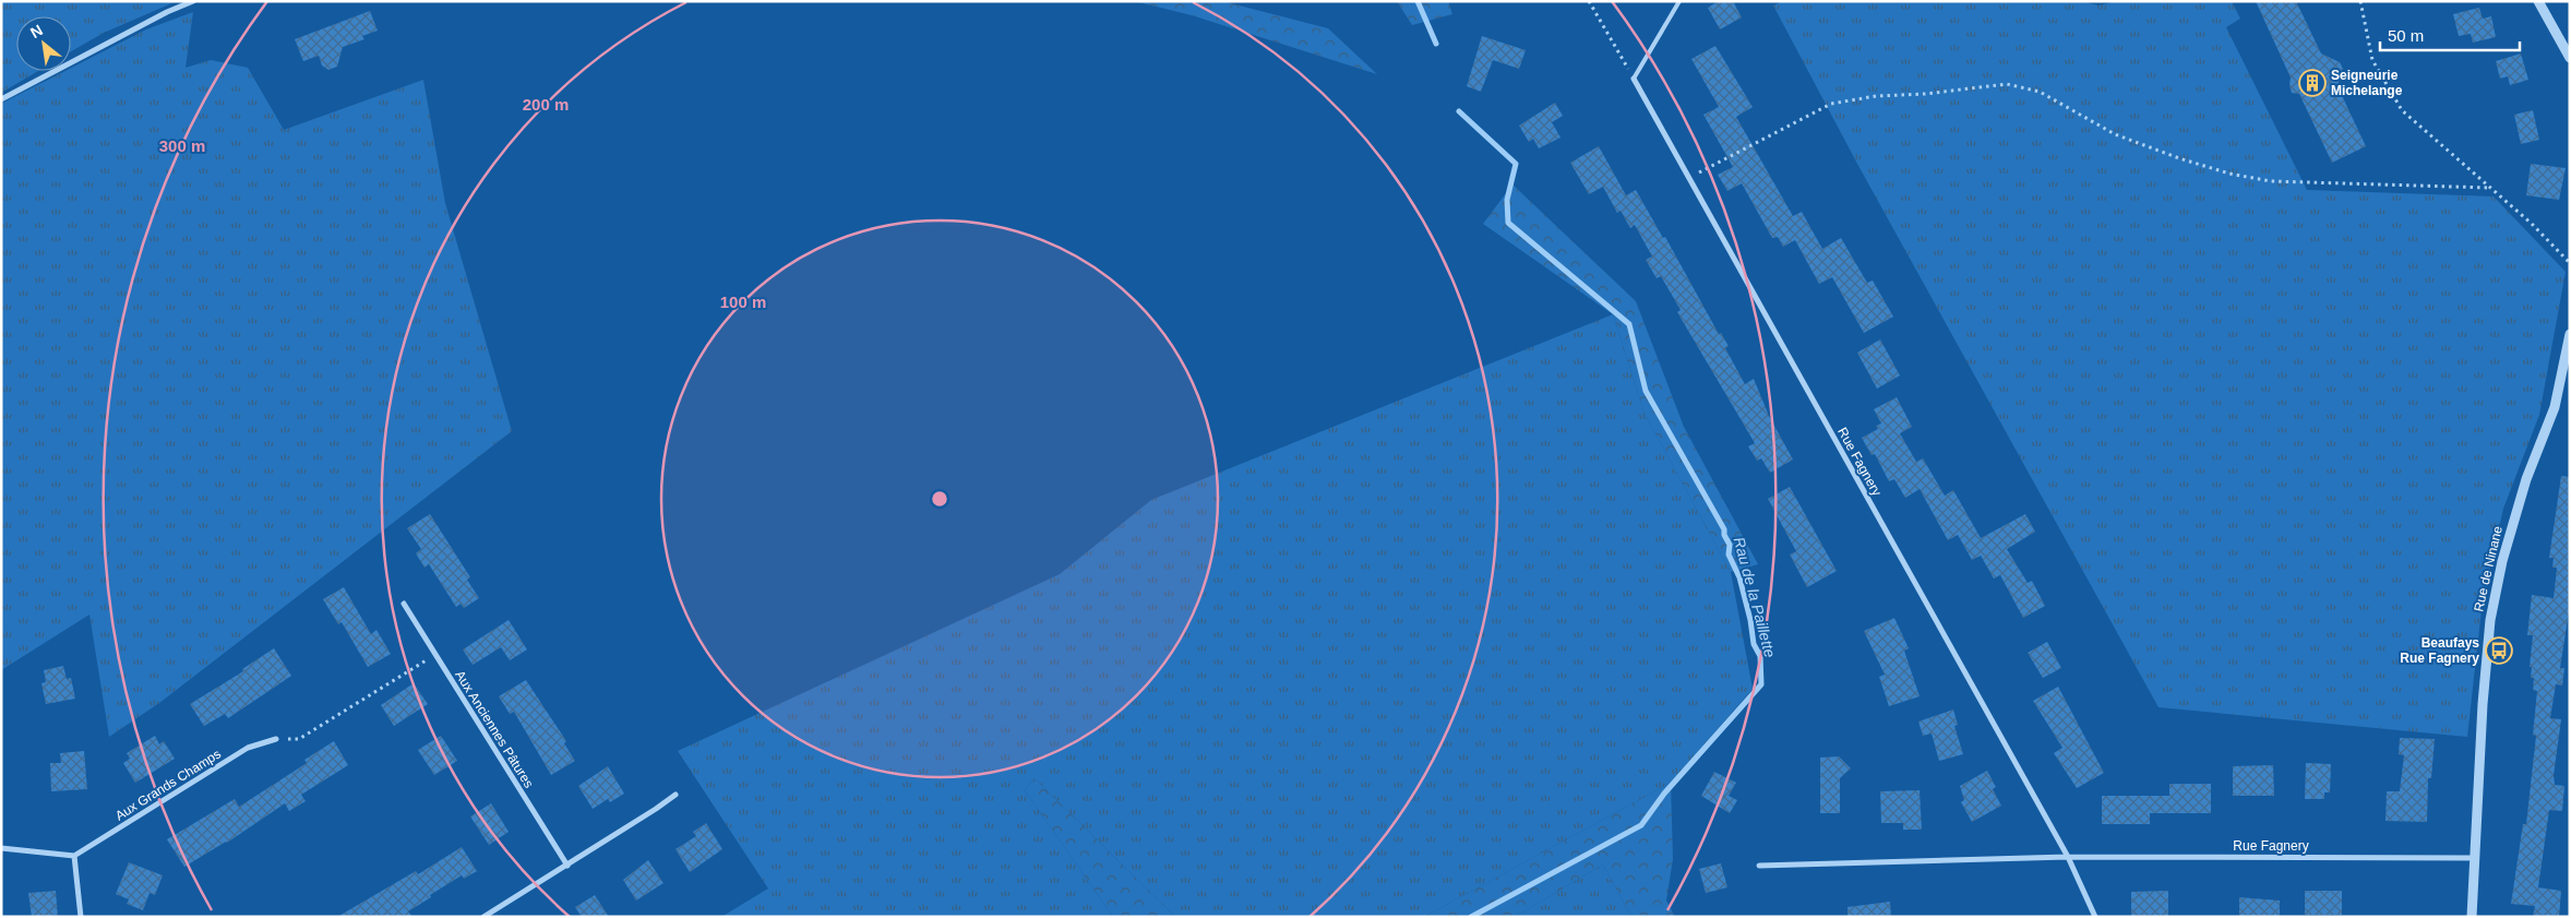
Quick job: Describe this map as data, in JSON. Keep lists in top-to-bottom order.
{
  "streets": {
    "street": [
      "Rue Fagnery",
      "Rue de Ninane",
      "Aux Anciennes Pâtures",
      "Aux Grands Champs"
    ]
  },
  "crossings": [
    ["Rue Fagnery", "Rue de Ninane"]
  ],
  "water": ["Rau de la Paillette"],
  "places": {
    "building": ["Seigneurie Michelange"],
    "bus stop": ["Beaufays Rue Fagnery"]
  },
  "scale_bar": "50 m",
  "north": "top left",
  "rings": ["200 m", "300 m", "100 m"]
}
